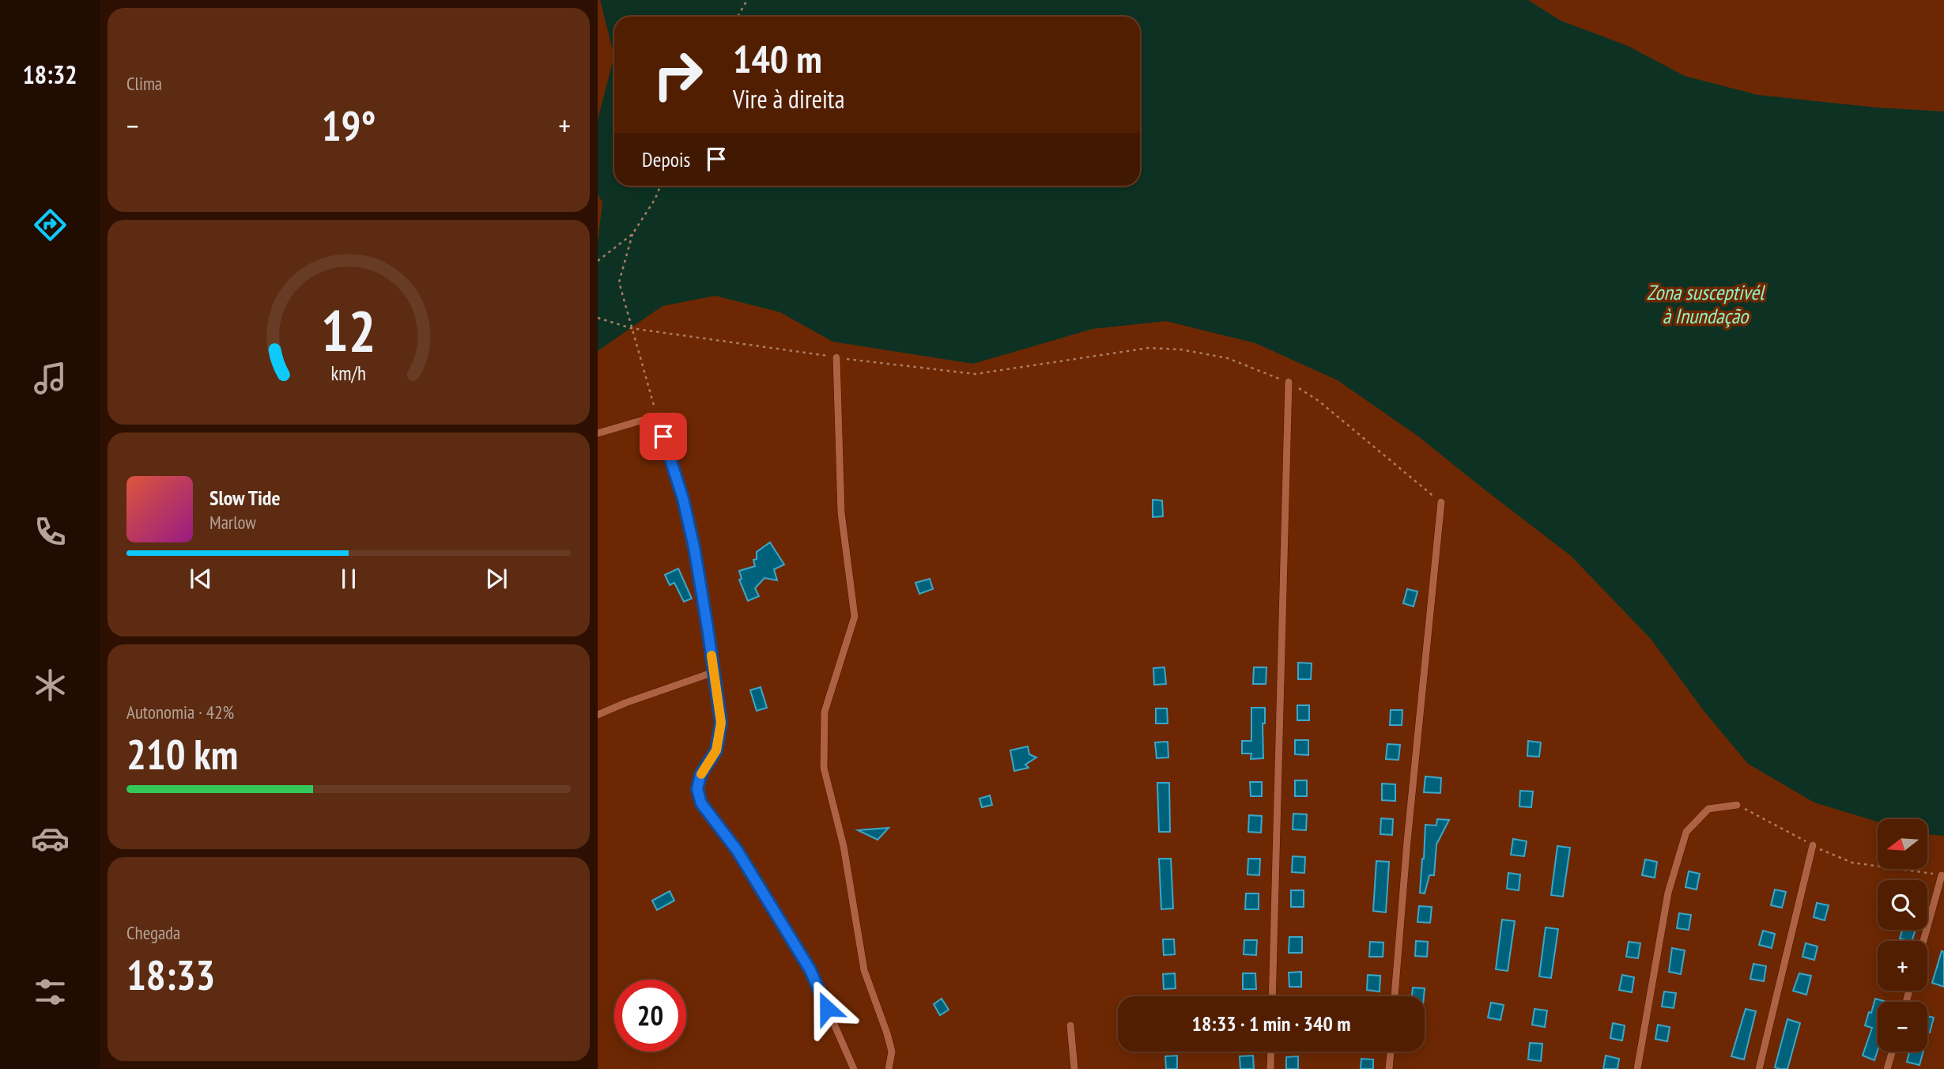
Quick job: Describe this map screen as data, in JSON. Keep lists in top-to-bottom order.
{
  "water": ["Zona susceptivél à Inundação"],
  "north": "left",
  "page": {
    "tabs": "18:32",
    "tile": [
      "Clima",
      ["Autonomia · 42%", "210 km"],
      ["Chegada", "18:33"]
    ],
    "turn": ["140 m", "Vire à direita"],
    "heat": ["−", "19°", "+"],
    "then": "Depois",
    "song": ["Slow Tide", "Marlow"],
    "map_buttons": ["+", "−"],
    "limit": "20",
    "trip": "18:33 · 1 min · 340 m",
    "gauge": ["12", "km/h"]
  }
}
